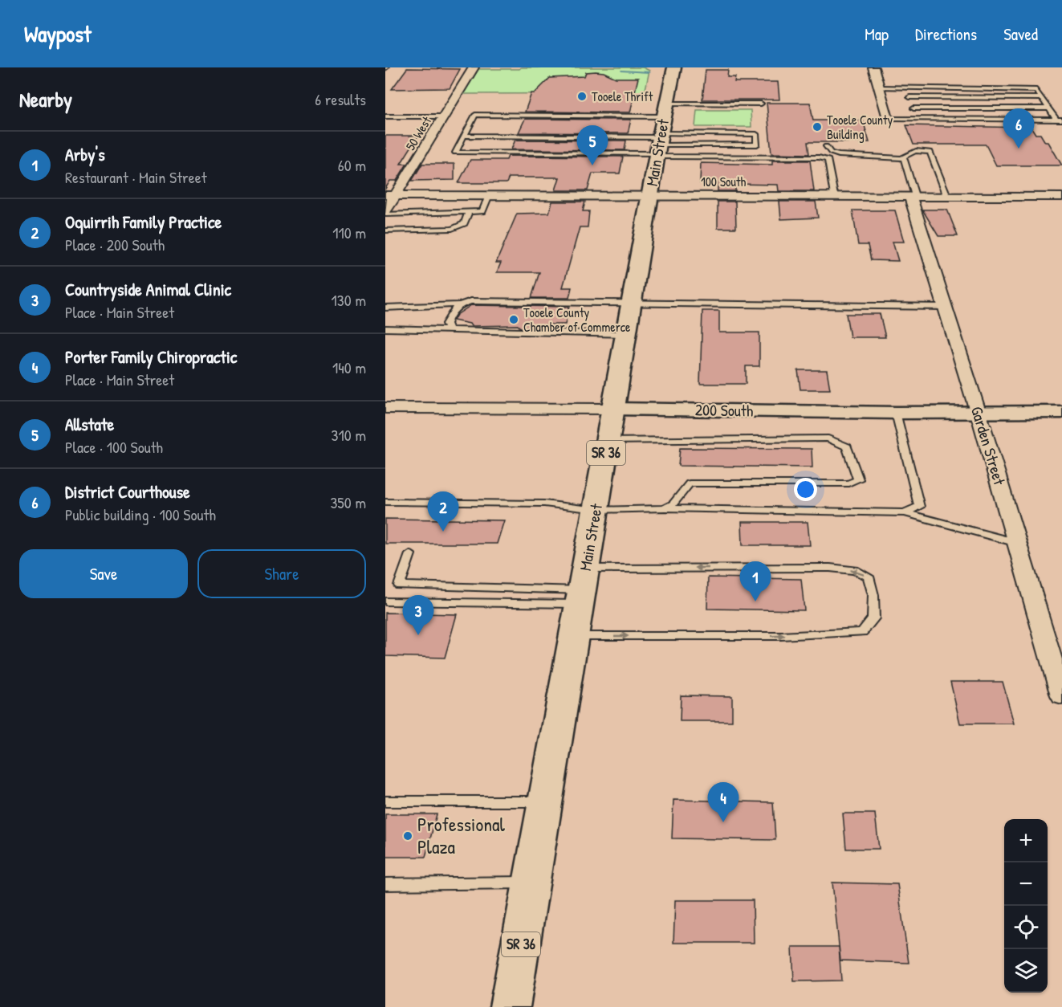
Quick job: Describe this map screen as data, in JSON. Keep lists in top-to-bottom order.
{
  "streets": {
    "highway": ["Main Street", "SR 36"],
    "street": [
      "50 West",
      "100 South",
      "200 South",
      "Garden Street"
    ]
  },
  "crossings": [
    ["50 West", "100 South"],
    ["Main Street", "100 South"],
    ["Main Street", "200 South"],
    ["100 South", "Garden Street"],
    ["200 South", "Garden Street"]
  ],
  "places": [
    "Tooele Thrift",
    "Tooele County Building",
    "Tooele County Chamber of Commerce",
    "Professional Plaza"
  ],
  "page": {
    "header": "Waypost",
    "nav": ["Map", "Directions", "Saved"],
    "heading": ["Nearby", "6 results"],
    "pins": [
      "6",
      "5",
      "2",
      "1",
      "3",
      "4"
    ],
    "list": [
      {
        "mark": "1",
        "name": "Arby's",
        "note": "Restaurant · Main Street",
        "value": "60 m"
      },
      {
        "mark": "2",
        "name": "Oquirrih Family Practice",
        "note": "Place · 200 South",
        "value": "110 m"
      },
      {
        "mark": "3",
        "name": "Countryside Animal Clinic",
        "note": "Place · Main Street",
        "value": "130 m"
      },
      {
        "mark": "4",
        "name": "Porter Family Chiropractic",
        "note": "Place · Main Street",
        "value": "140 m"
      },
      {
        "mark": "5",
        "name": "Allstate",
        "note": "Place · 100 South",
        "value": "310 m"
      },
      {
        "mark": "6",
        "name": "District Courthouse",
        "note": "Public building · 100 South",
        "value": "350 m"
      }
    ],
    "buttons": ["Save", "Share"],
    "map_buttons": ["+", "−"]
  }
}
